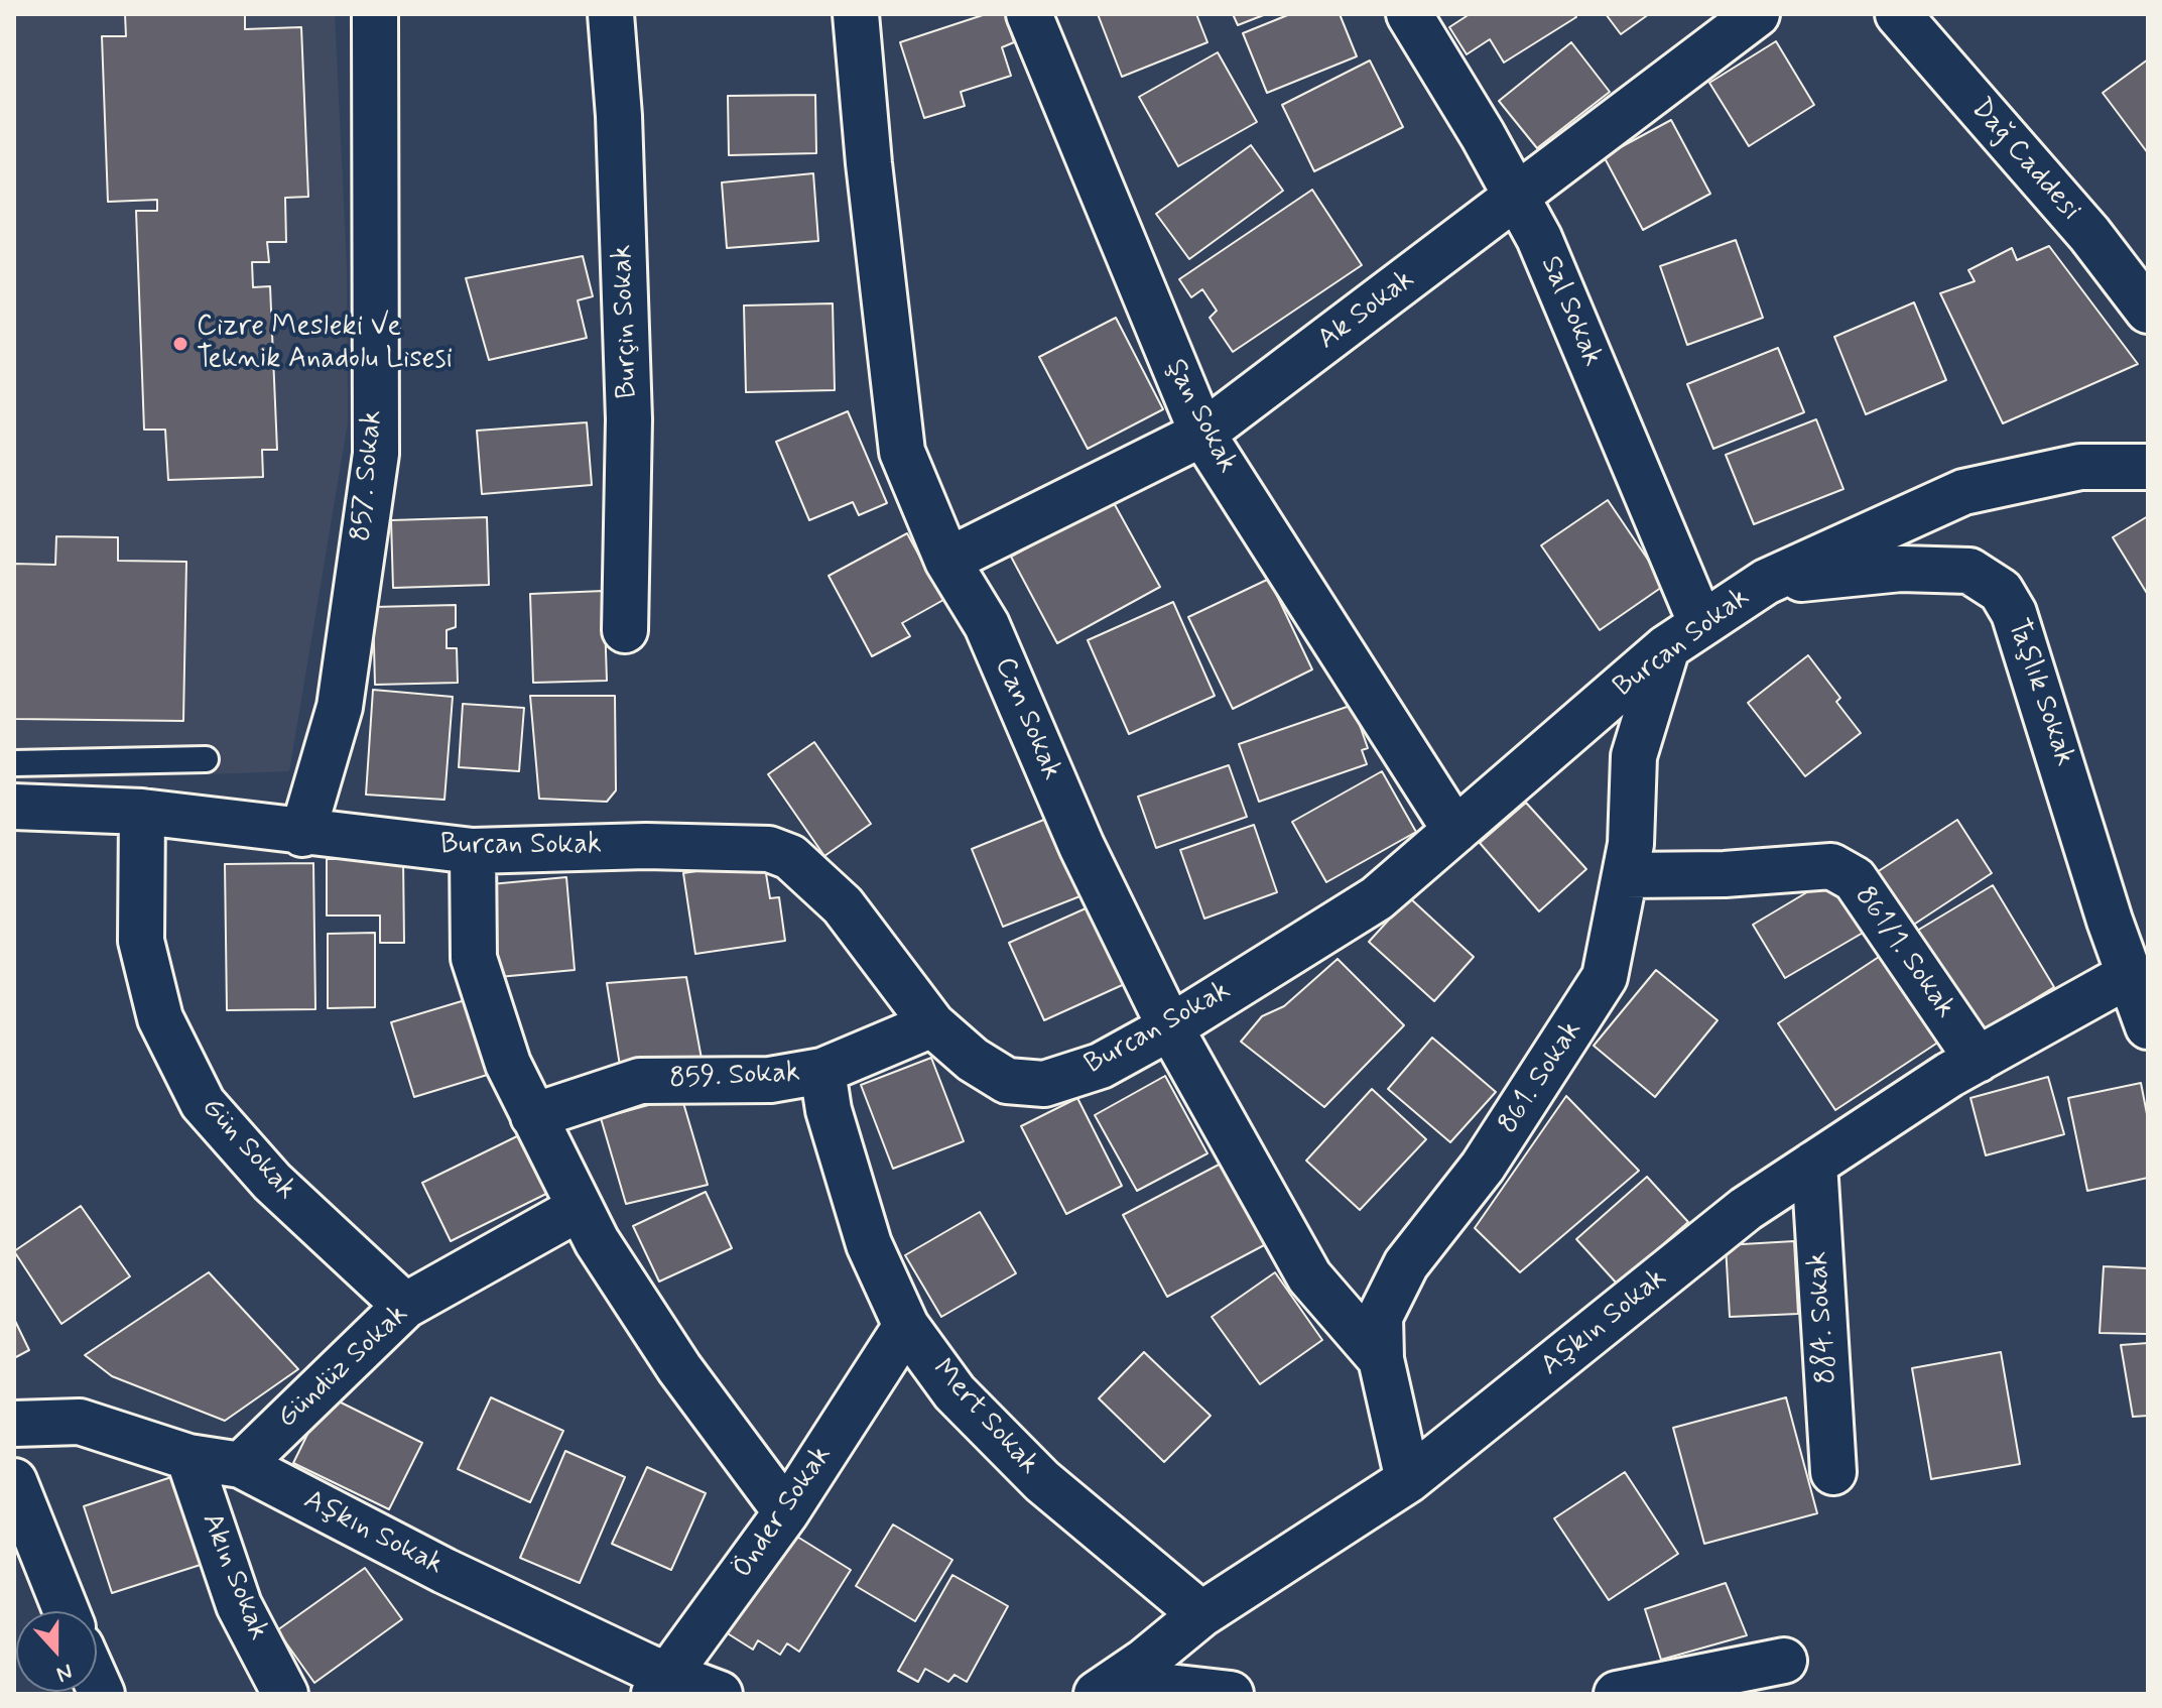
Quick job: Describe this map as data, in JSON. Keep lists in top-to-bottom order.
{
  "streets": {
    "street": [
      "Dağ Caddesi",
      "Ak Sokak",
      "Sal Sokak",
      "Burçin Sokak",
      "Şan Sokak",
      "857. Sokak",
      "Burcan Sokak",
      "Taşlık Sokak",
      "Can Sokak",
      "861/1. Sokak",
      "859. Sokak",
      "861. Sokak",
      "Gün Sokak",
      "884. Sokak",
      "Aşkın Sokak",
      "Gündüz Sokak",
      "Mert Sokak",
      "Önder Sokak",
      "Akın Sokak"
    ]
  },
  "crossings": [
    ["Ak Sokak", "Sal Sokak"],
    ["Ak Sokak", "Şan Sokak"],
    ["Ak Sokak", "Can Sokak"],
    ["Sal Sokak", "Burcan Sokak"],
    ["Sal Sokak", "861. Sokak"],
    ["Şan Sokak", "Burcan Sokak"],
    ["857. Sokak", "Burcan Sokak"],
    ["Burcan Sokak", "Taşlık Sokak"],
    ["Burcan Sokak", "Can Sokak"],
    ["Burcan Sokak", "859. Sokak"],
    ["Burcan Sokak", "861. Sokak"],
    ["Burcan Sokak", "Gün Sokak"],
    ["Taşlık Sokak", "Aşkın Sokak"],
    ["Can Sokak", "861. Sokak"],
    ["861/1. Sokak", "861. Sokak"],
    ["861/1. Sokak", "Aşkın Sokak"],
    ["859. Sokak", "Mert Sokak"],
    ["861. Sokak", "Aşkın Sokak"],
    ["Gün Sokak", "Gündüz Sokak"],
    ["884. Sokak", "Aşkın Sokak"],
    ["Aşkın Sokak", "Gündüz Sokak"],
    ["Aşkın Sokak", "Mert Sokak"],
    ["Aşkın Sokak", "Önder Sokak"],
    ["Aşkın Sokak", "Akın Sokak"],
    ["Mert Sokak", "Önder Sokak"]
  ],
  "places": ["Cizre Mesleki Ve Teknik Anadolu Lisesi"],
  "north": "bottom"
}
